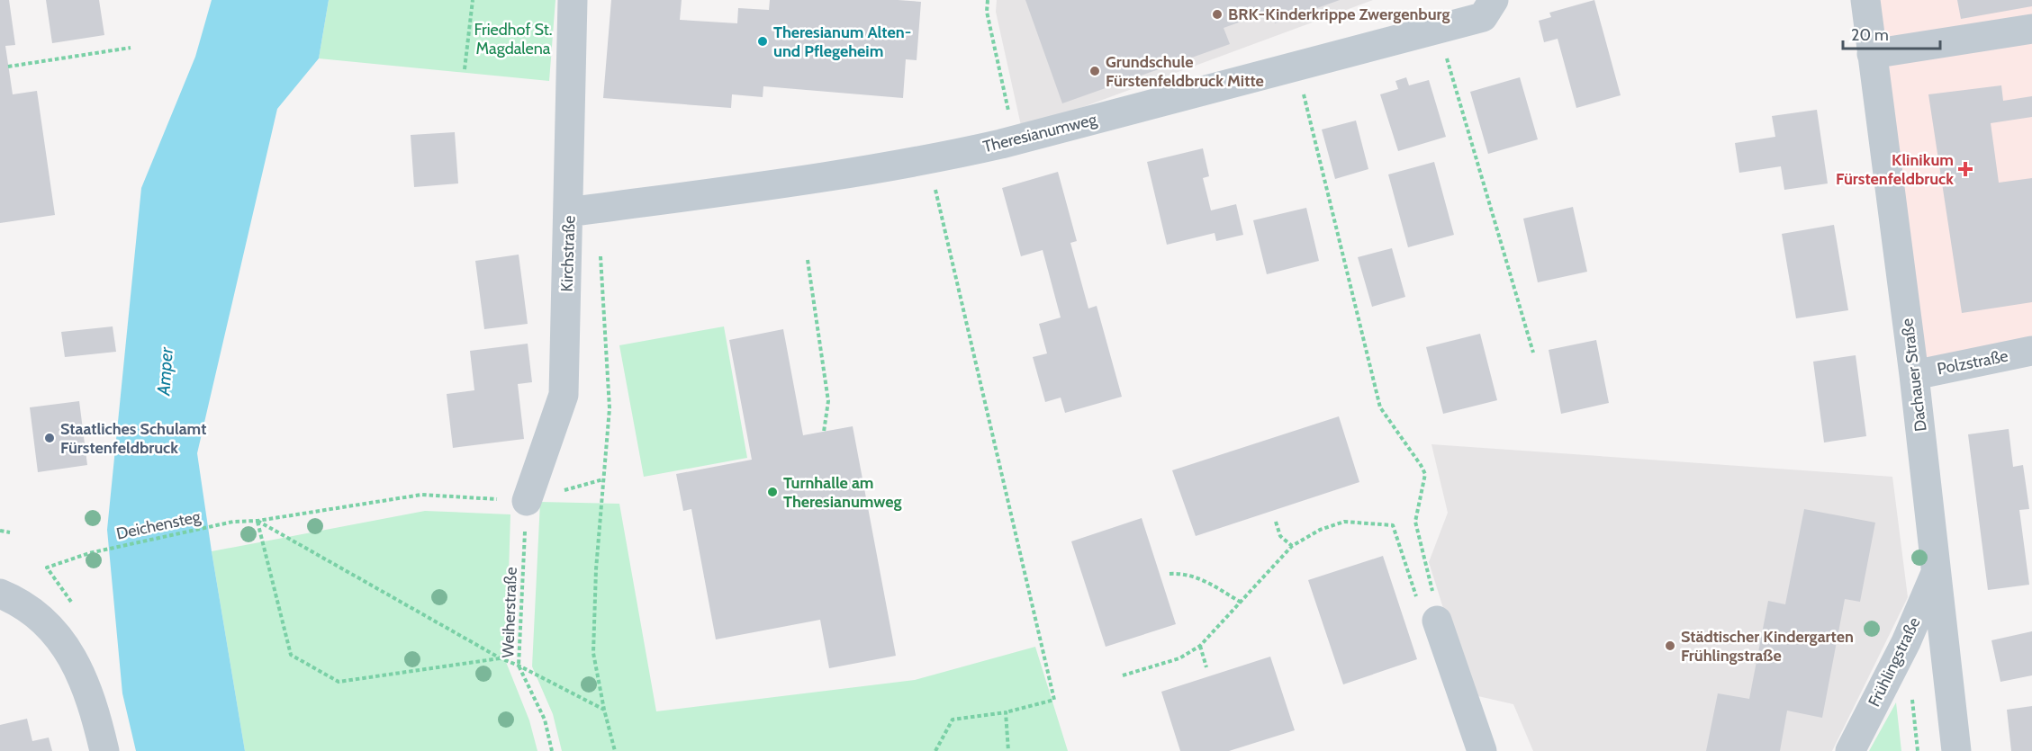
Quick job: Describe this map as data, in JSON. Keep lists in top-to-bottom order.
{
  "streets": {
    "street": [
      "Theresianumweg",
      "Kirchstraße",
      "Polzstraße",
      "Dachauer Straße",
      "Frühlingstraße"
    ],
    "path": ["Deichensteg", "Weiherstraße"]
  },
  "crossings": [
    ["Theresianumweg", "Kirchstraße"],
    ["Kirchstraße", "Deichensteg"],
    ["Kirchstraße", "Weiherstraße"],
    ["Polzstraße", "Dachauer Straße"],
    ["Dachauer Straße", "Frühlingstraße"],
    ["Deichensteg", "Weiherstraße"]
  ],
  "water": ["Amper"],
  "parks": ["Friedhof St. Magdalena"],
  "places": {
    "other": [
      "BRK-Kinderkrippe Zwergenburg",
      "Theresianum Alten- und Pflegeheim",
      "Grundschule Fürstenfeldbruck Mitte",
      "Staatliches Schulamt Fürstenfeldbruck",
      "Turnhalle am Theresianumweg",
      "Städtischer Kindergarten Frühlingstraße"
    ],
    "health": ["Klinikum Fürstenfeldbruck"]
  },
  "scale_bar": "20 m"
}
